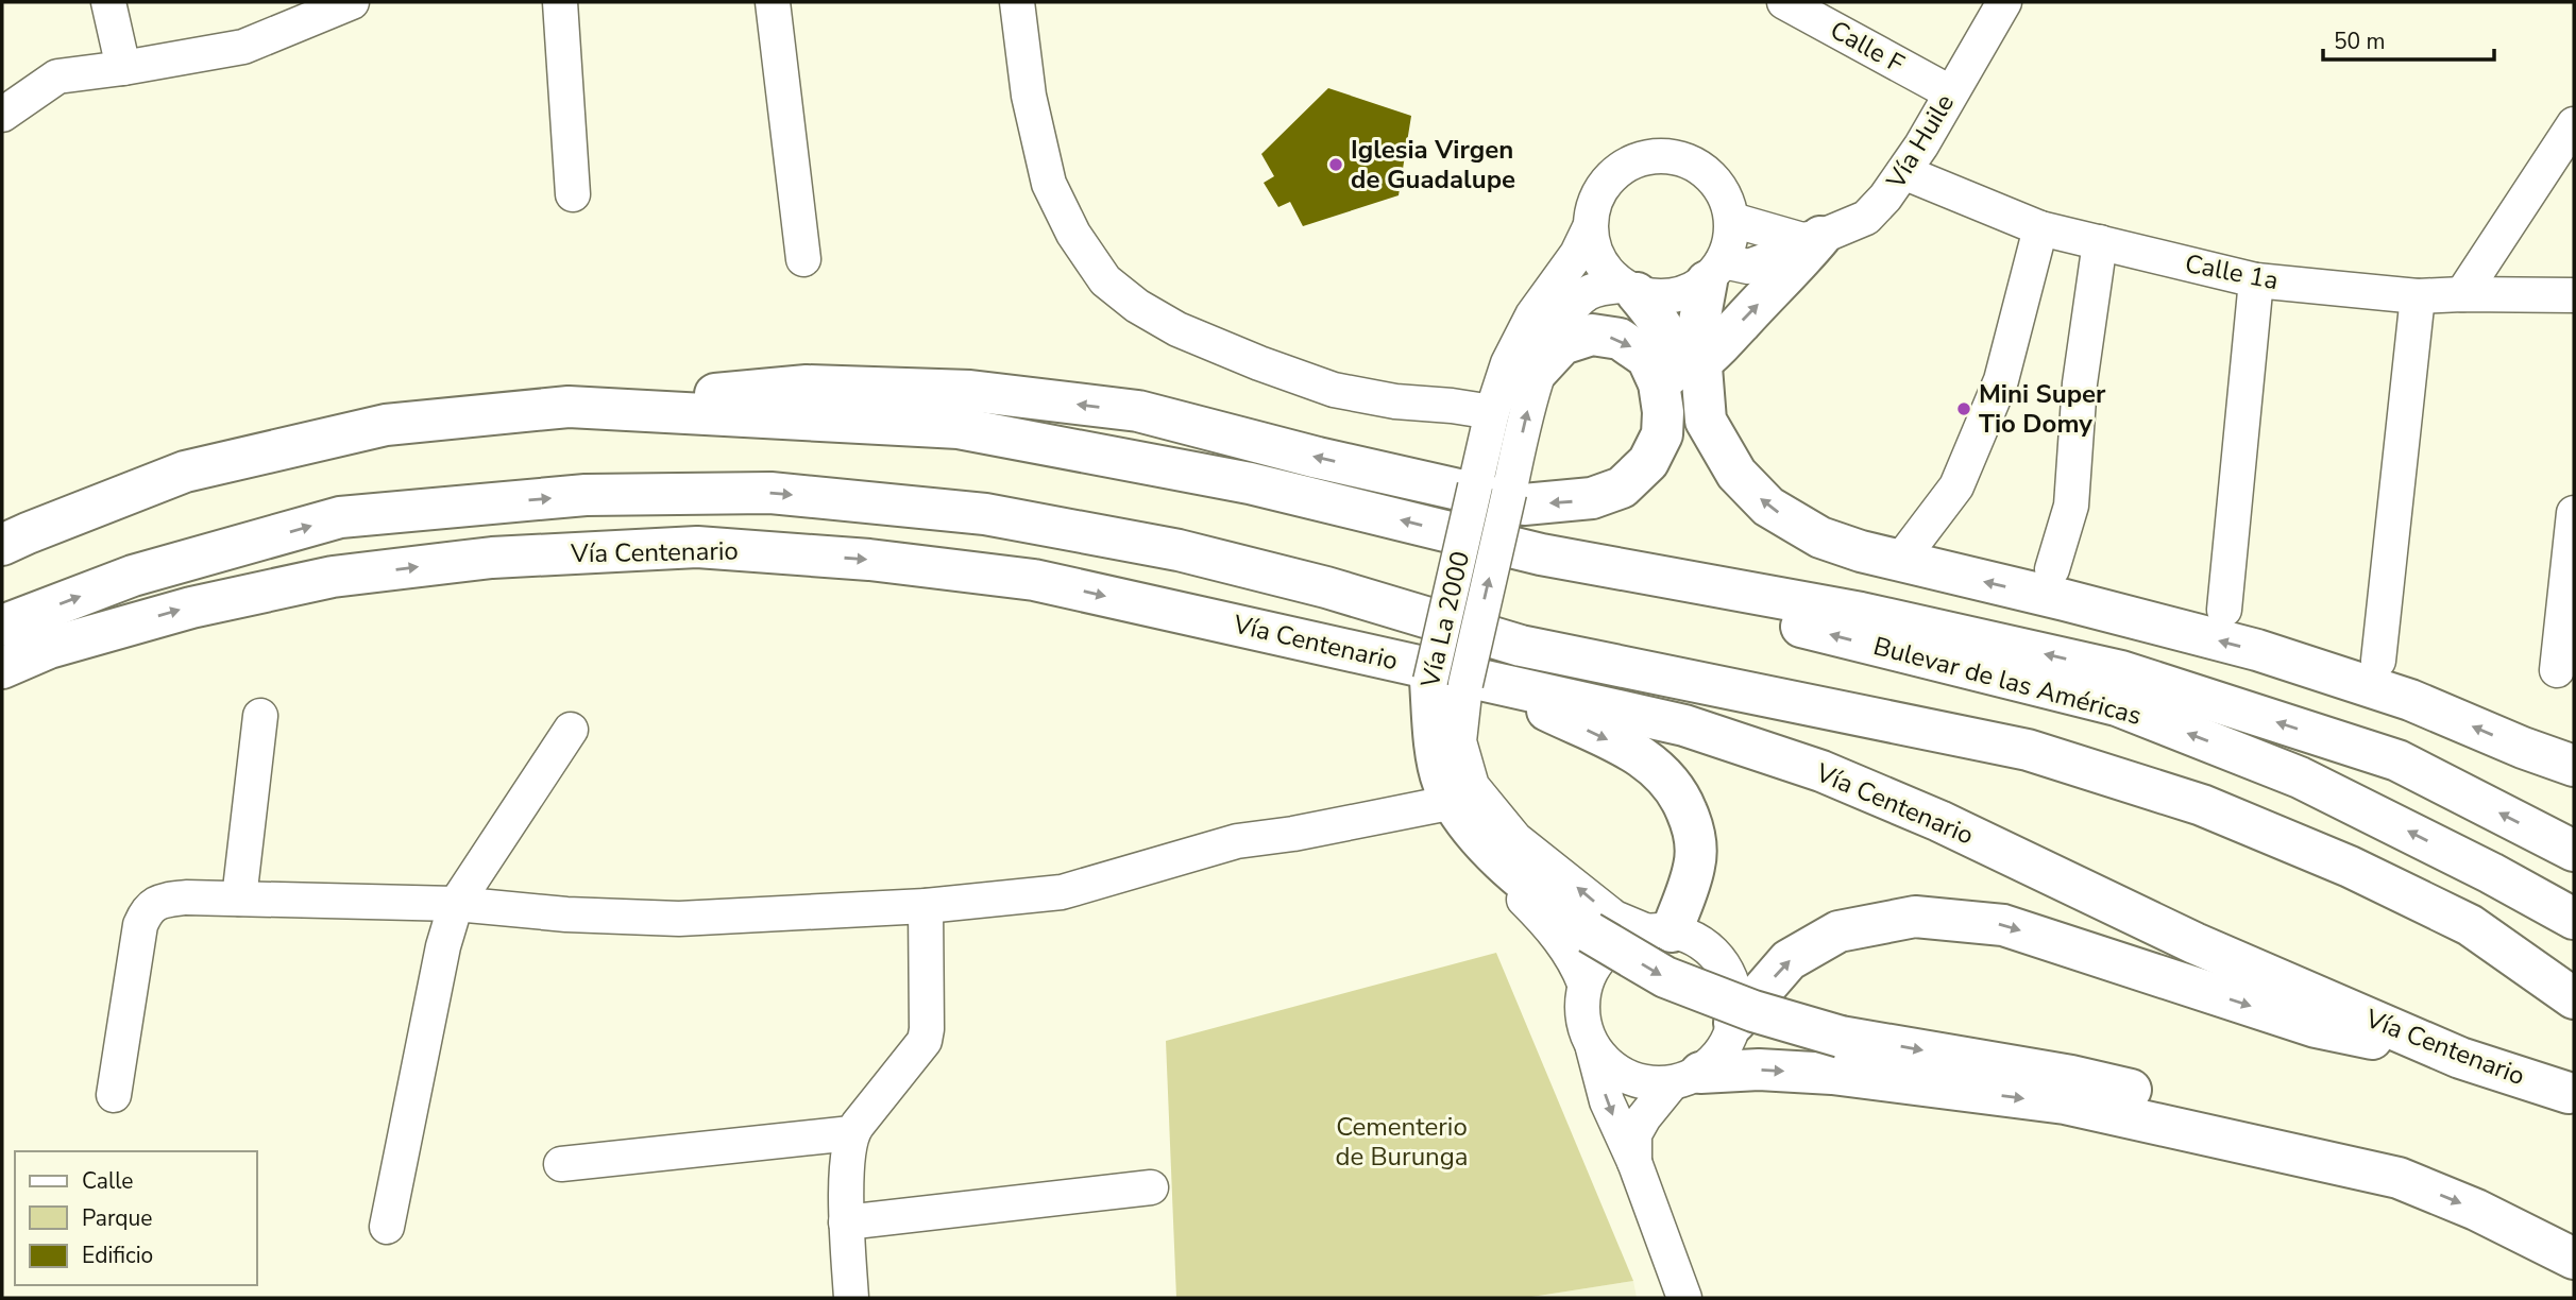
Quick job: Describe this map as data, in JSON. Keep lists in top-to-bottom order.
{
  "streets": {
    "highway": ["Vía Centenario", "Bulevar de las Américas"],
    "street": [
      "Calle F",
      "Vía Huile",
      "Calle 1a",
      "Vía La 2000"
    ]
  },
  "crossings": [
    ["Calle F", "Vía Huile"],
    ["Vía Huile", "Calle 1a"],
    ["Vía Huile", "Vía La 2000"],
    ["Vía Centenario", "Vía La 2000"]
  ],
  "parks": ["Cementerio de Burunga"],
  "places": ["Iglesia Virgen de Guadalupe", "Mini Super Tio Domy"],
  "legend": ["Calle", "Parque", "Edificio"],
  "scale_bar": "50 m"
}
